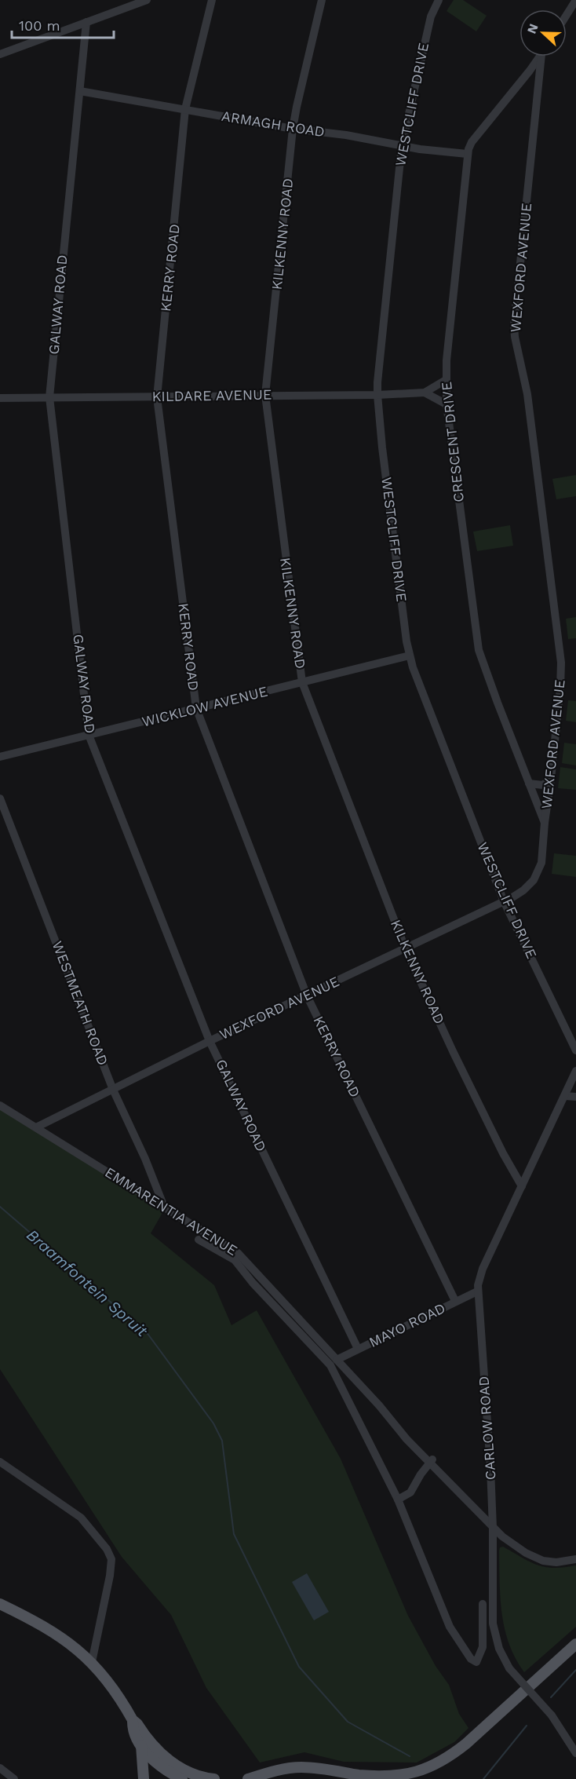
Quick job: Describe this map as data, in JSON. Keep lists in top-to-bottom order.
{
  "streets": {
    "street": [
      "WESTCLIFF DRIVE",
      "ARMAGH ROAD",
      "KILKENNY ROAD",
      "KERRY ROAD",
      "WEXFORD AVENUE",
      "GALWAY ROAD",
      "KILDARE AVENUE",
      "CRESCENT DRIVE",
      "WICKLOW AVENUE",
      "WESTMEATH ROAD",
      "EMMARENTIA AVENUE",
      "MAYO ROAD",
      "CARLOW ROAD"
    ]
  },
  "crossings": [
    ["WESTCLIFF DRIVE", "ARMAGH ROAD"],
    ["WESTCLIFF DRIVE", "WEXFORD AVENUE"],
    ["WESTCLIFF DRIVE", "KILDARE AVENUE"],
    ["WESTCLIFF DRIVE", "WICKLOW AVENUE"],
    ["ARMAGH ROAD", "KILKENNY ROAD"],
    ["ARMAGH ROAD", "KERRY ROAD"],
    ["ARMAGH ROAD", "GALWAY ROAD"],
    ["ARMAGH ROAD", "CRESCENT DRIVE"],
    ["KILKENNY ROAD", "WEXFORD AVENUE"],
    ["KILKENNY ROAD", "KILDARE AVENUE"],
    ["KILKENNY ROAD", "WICKLOW AVENUE"],
    ["KILKENNY ROAD", "CARLOW ROAD"],
    ["KERRY ROAD", "WEXFORD AVENUE"],
    ["KERRY ROAD", "KILDARE AVENUE"],
    ["KERRY ROAD", "WICKLOW AVENUE"],
    ["KERRY ROAD", "MAYO ROAD"],
    ["WEXFORD AVENUE", "GALWAY ROAD"],
    ["WEXFORD AVENUE", "CRESCENT DRIVE"],
    ["WEXFORD AVENUE", "WESTMEATH ROAD"],
    ["WEXFORD AVENUE", "EMMARENTIA AVENUE"],
    ["GALWAY ROAD", "KILDARE AVENUE"],
    ["GALWAY ROAD", "WICKLOW AVENUE"],
    ["GALWAY ROAD", "MAYO ROAD"],
    ["KILDARE AVENUE", "CRESCENT DRIVE"],
    ["WESTMEATH ROAD", "EMMARENTIA AVENUE"],
    ["EMMARENTIA AVENUE", "MAYO ROAD"],
    ["EMMARENTIA AVENUE", "CARLOW ROAD"],
    ["MAYO ROAD", "CARLOW ROAD"]
  ],
  "water": ["Braamfontein Spruit"],
  "scale_bar": "100 m",
  "north": "left"
}
